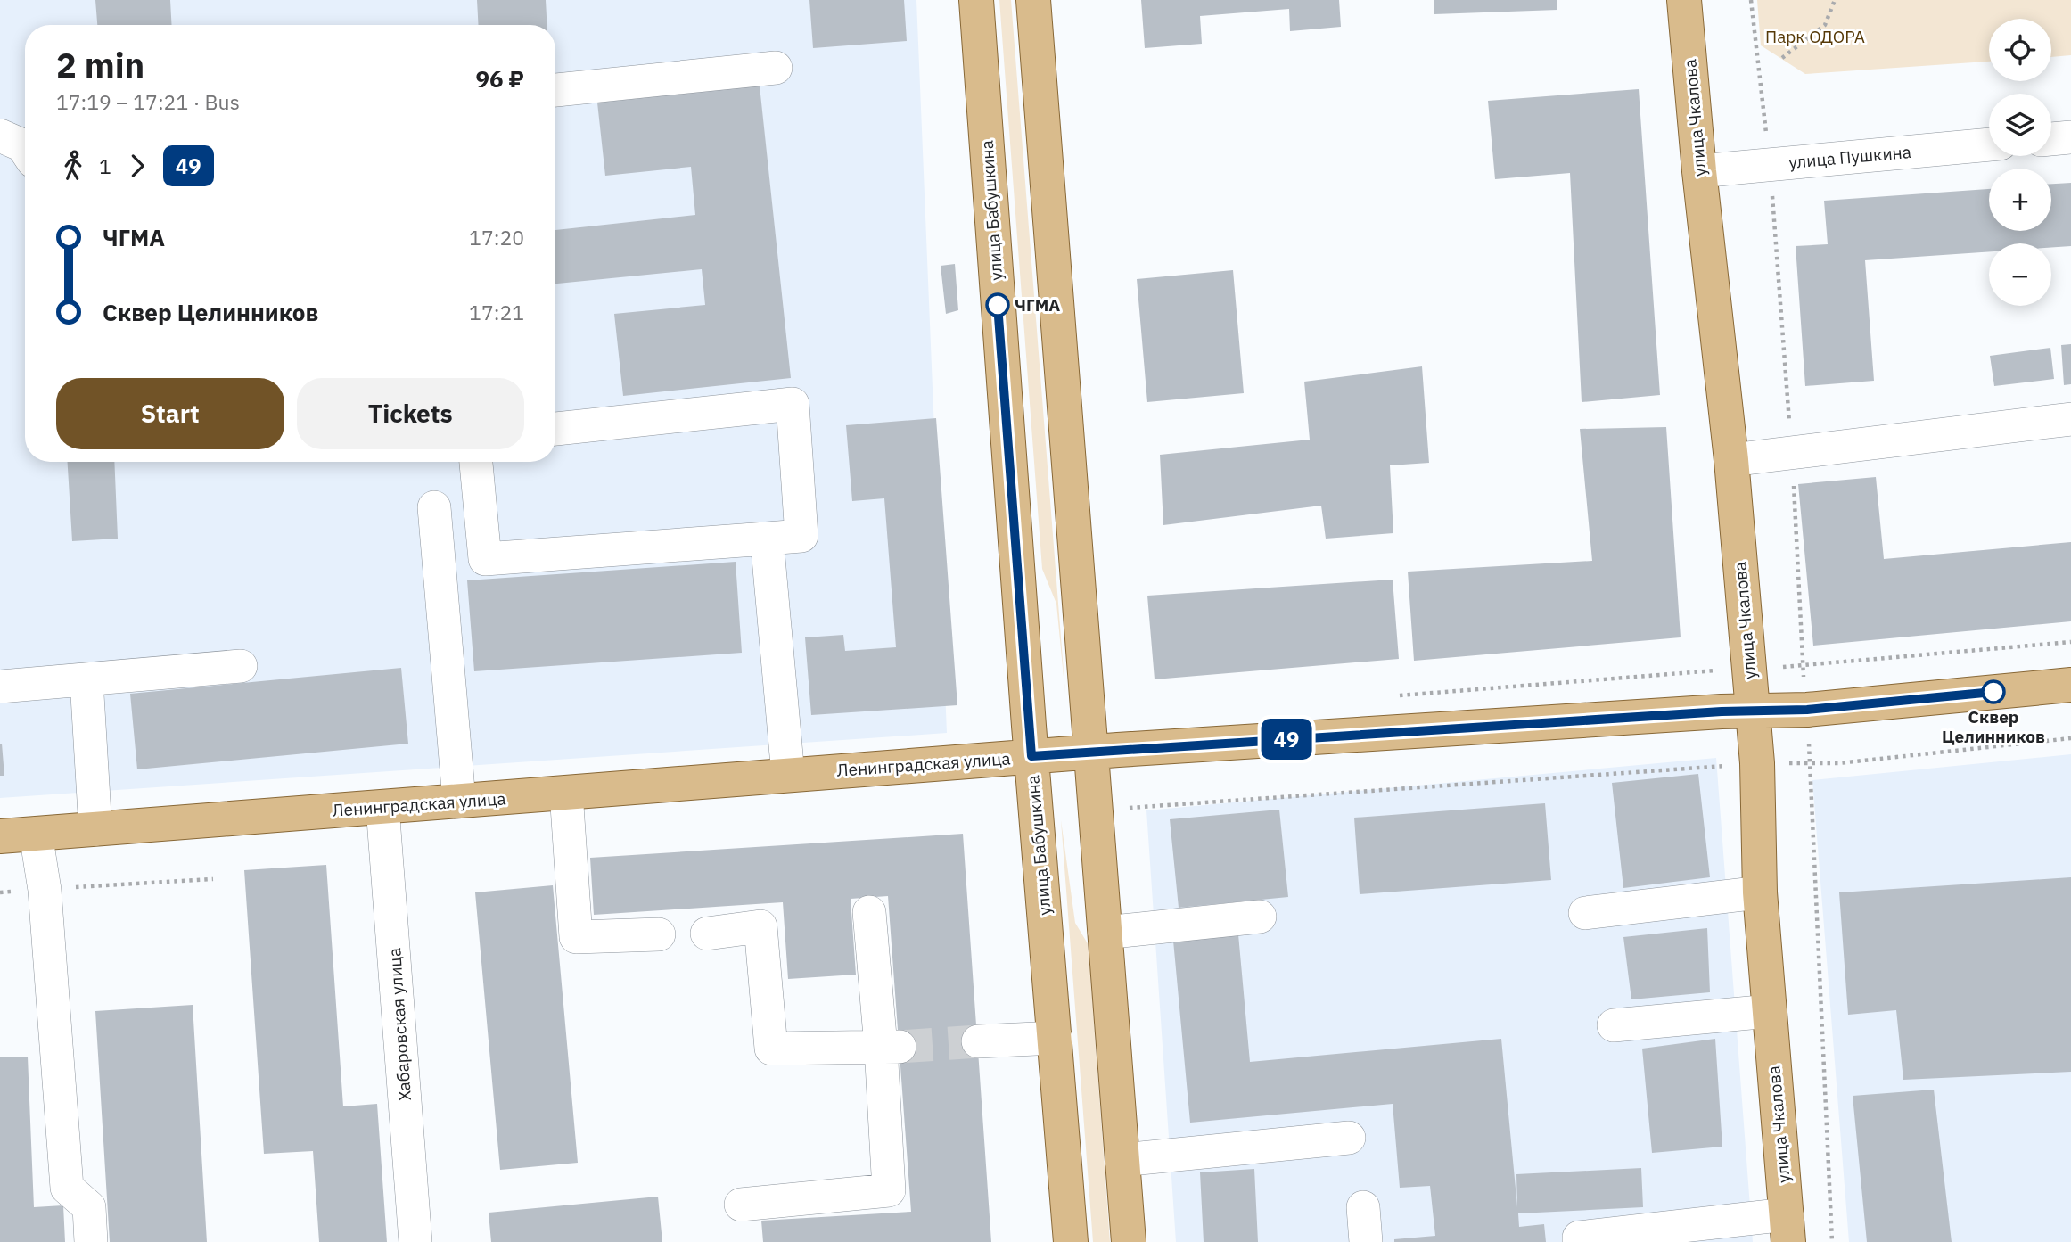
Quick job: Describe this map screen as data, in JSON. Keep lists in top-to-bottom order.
{
  "streets": {
    "main road": ["улица Чкалова", "улица Бабушкина", "Ленинградская улица"],
    "street": ["улица Пушкина", "Хабаровская улица"]
  },
  "crossings": [
    ["улица Чкалова", "улица Пушкина"],
    ["улица Чкалова", "Ленинградская улица"],
    ["улица Бабушкина", "Ленинградская улица"],
    ["Ленинградская улица", "Хабаровская улица"]
  ],
  "parks": ["Парк ОДОРА"],
  "places": ["ЧГМА", "Сквер Целинников"],
  "lines": ["bus line 49"],
  "page": {
    "on_map": "49",
    "map_buttons": ["+", "−"],
    "heading": ["2 min", "17:19 – 17:21 · Bus", "96 ₽"],
    "legs": ["1", "49"],
    "list": [
      {
        "name": "ЧГМА",
        "value": "17:20"
      },
      {
        "name": "Сквер Целинников",
        "value": "17:21"
      }
    ],
    "buttons": ["Start", "Tickets"]
  }
}
